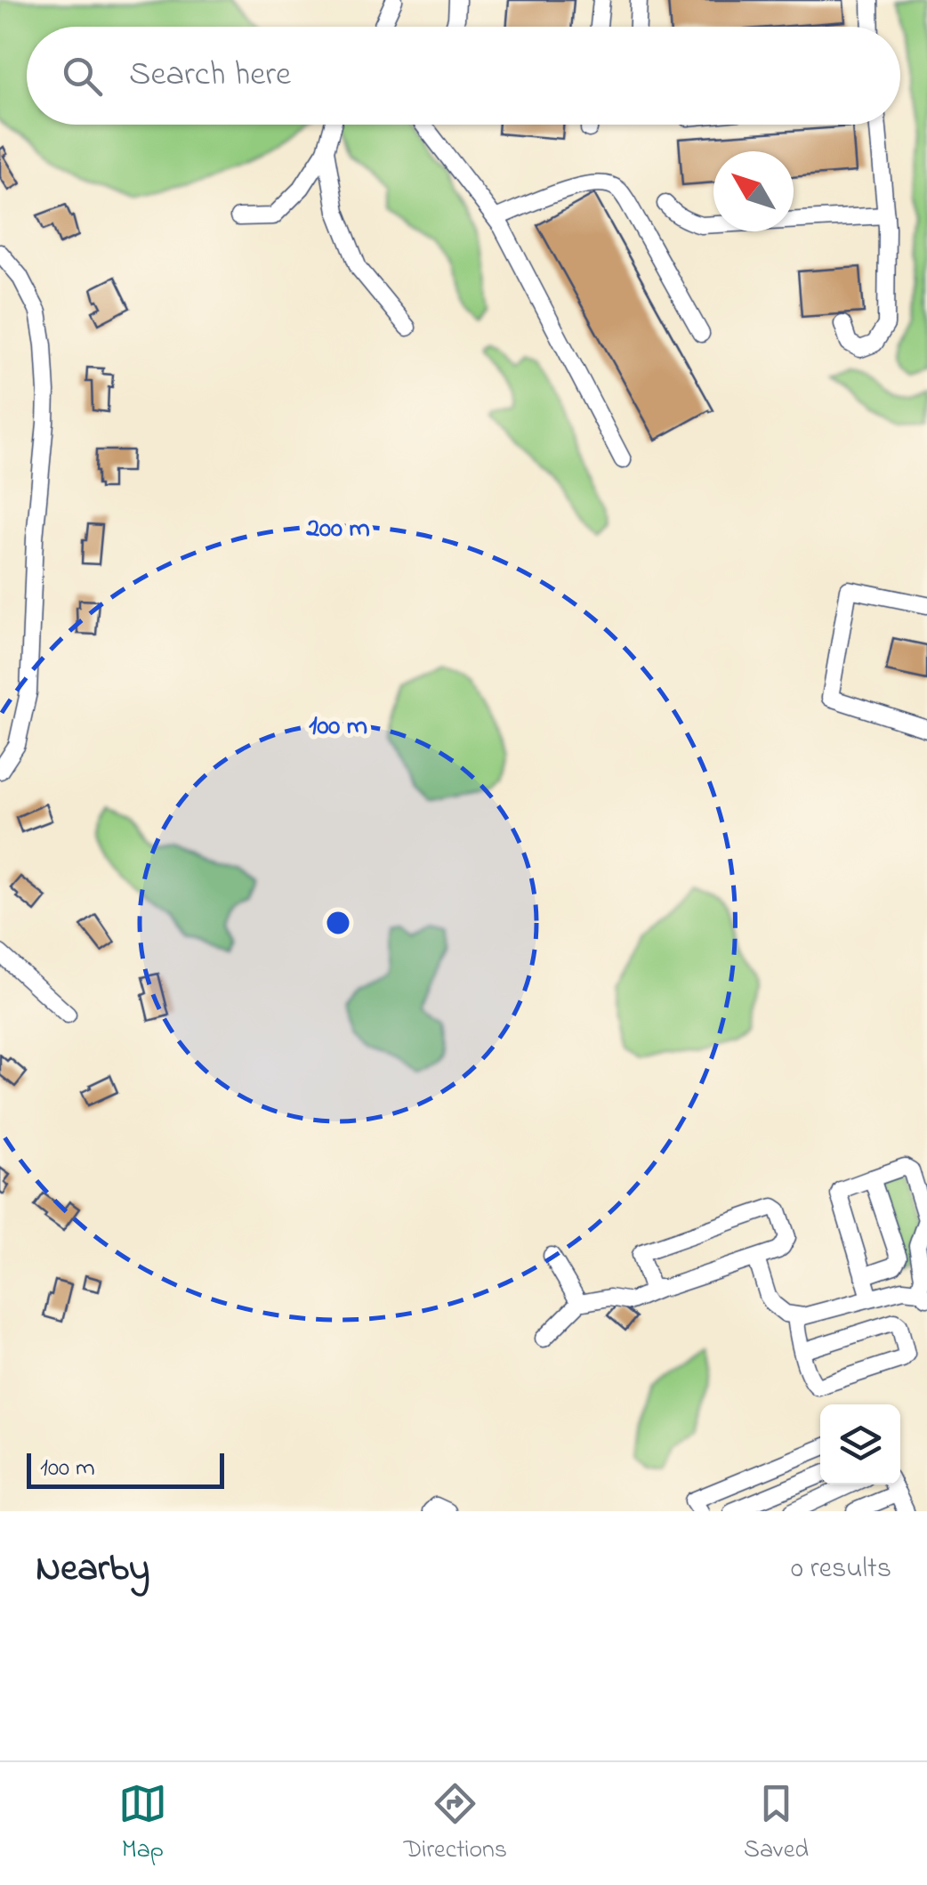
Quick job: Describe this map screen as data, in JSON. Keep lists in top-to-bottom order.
{
  "scale_bar": "100 m",
  "north": "top left",
  "page": {
    "search": "Search here",
    "scale": "100 m",
    "heading": ["Nearby", "0 results"],
    "nav": ["Map", "Directions", "Saved"]
  },
  "rings": ["200 m", "100 m"]
}
